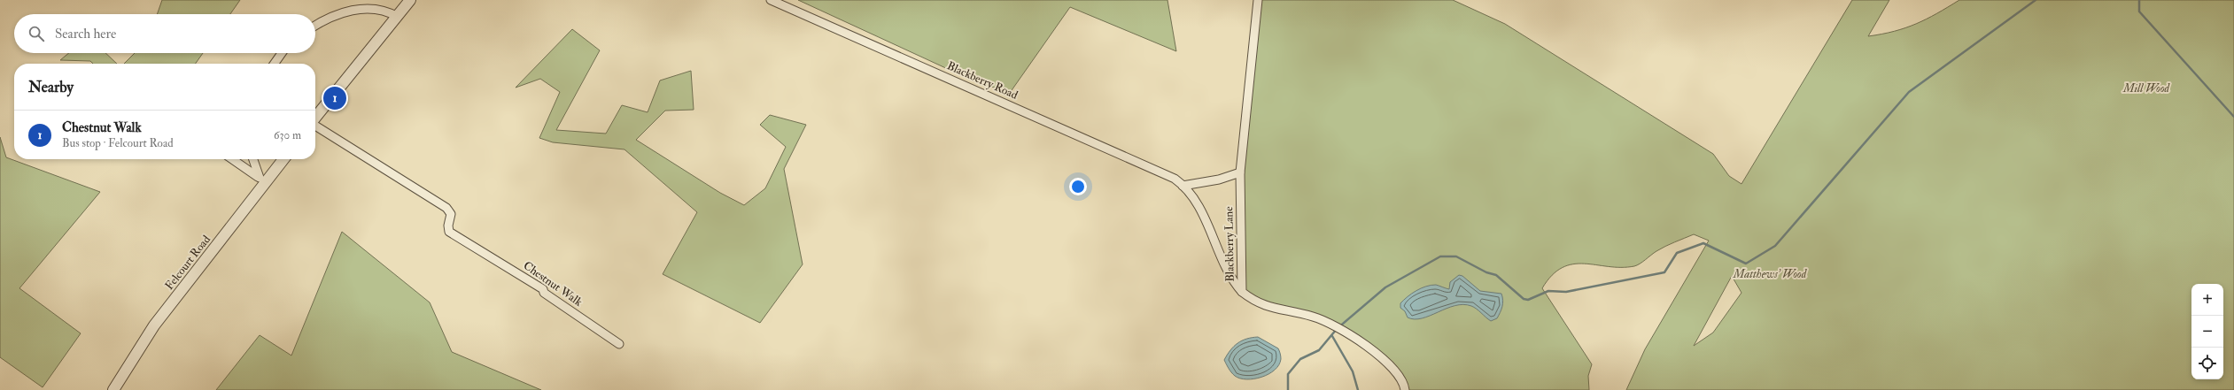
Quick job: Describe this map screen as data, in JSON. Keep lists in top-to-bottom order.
{
  "streets": {
    "street": [
      "Blackberry Road",
      "Blackberry Lane",
      "Felcourt Road",
      "Chestnut Walk"
    ]
  },
  "crossings": [
    ["Blackberry Road", "Blackberry Lane"]
  ],
  "parks": ["Mill Wood", "Matthews' Wood"],
  "page": {
    "search": "Search here",
    "heading": "Nearby",
    "pins": "1",
    "list": [
      {
        "mark": "1",
        "name": "Chestnut Walk",
        "note": "Bus stop · Felcourt Road",
        "value": "630 m"
      }
    ],
    "map_buttons": ["+", "−"]
  }
}
